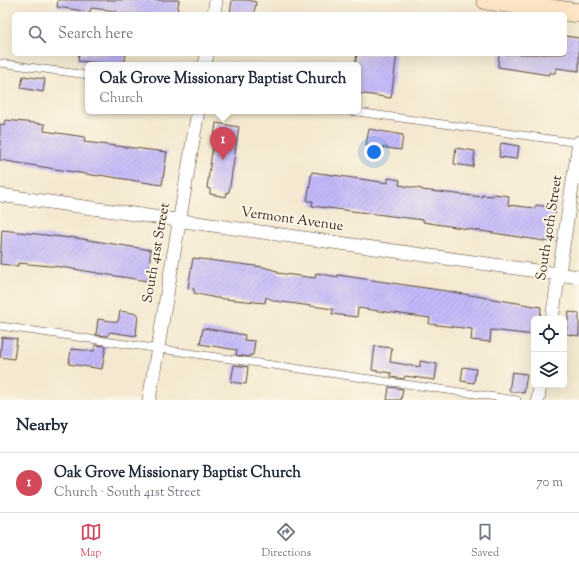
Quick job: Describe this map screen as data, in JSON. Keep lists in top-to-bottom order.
{
  "streets": {
    "street": ["Vermont Avenue", "South 40th Street", "South 41st Street"]
  },
  "crossings": [
    ["Vermont Avenue", "South 40th Street"],
    ["Vermont Avenue", "South 41st Street"]
  ],
  "page": {
    "search": "Search here",
    "popup": ["Oak Grove Missionary Baptist Church", "Church"],
    "pins": "1",
    "heading": "Nearby",
    "list": [
      {
        "mark": "1",
        "name": "Oak Grove Missionary Baptist Church",
        "note": "Church · South 41st Street",
        "value": "70 m"
      }
    ],
    "nav": ["Map", "Directions", "Saved"]
  }
}
